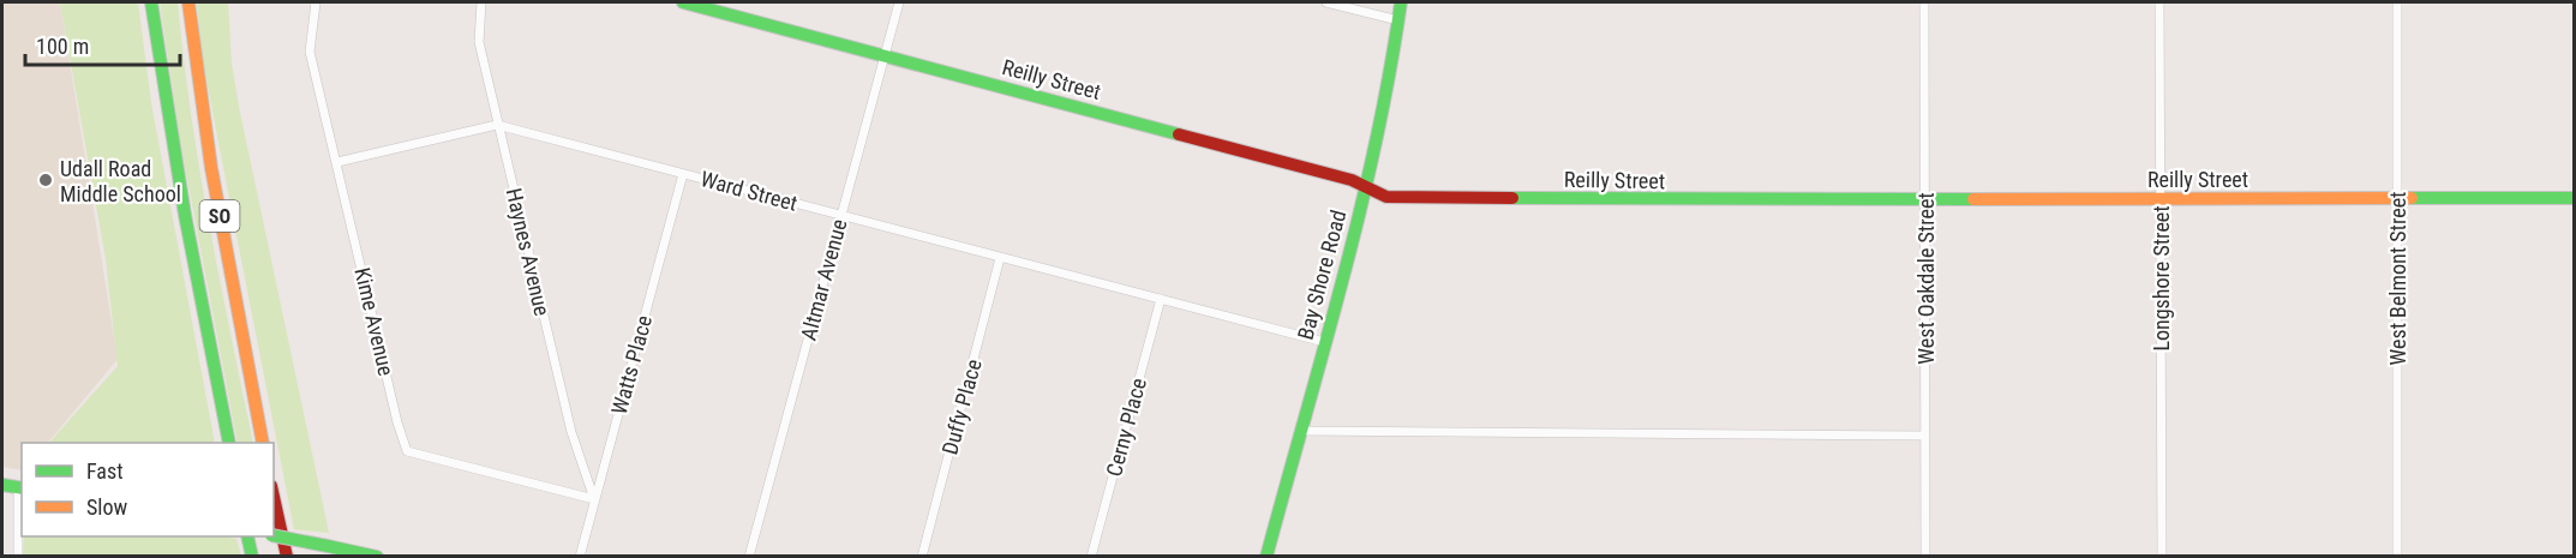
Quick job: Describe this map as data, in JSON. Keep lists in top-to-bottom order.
{
  "streets": {
    "main road": ["Reilly Street", "SO", "Bay Shore Road"],
    "street": [
      "Ward Street",
      "Haynes Avenue",
      "West Oakdale Street",
      "Longshore Street",
      "West Belmont Street",
      "Altmar Avenue",
      "Kime Avenue",
      "Watts Place",
      "Duffy Place",
      "Cerny Place"
    ]
  },
  "crossings": [
    ["Reilly Street", "Bay Shore Road"],
    ["Reilly Street", "West Oakdale Street"],
    ["Reilly Street", "Longshore Street"],
    ["Reilly Street", "West Belmont Street"],
    ["Reilly Street", "Altmar Avenue"],
    ["Ward Street", "Haynes Avenue"],
    ["Ward Street", "Bay Shore Road"],
    ["Ward Street", "Altmar Avenue"],
    ["Ward Street", "Kime Avenue"],
    ["Ward Street", "Watts Place"],
    ["Ward Street", "Duffy Place"],
    ["Ward Street", "Cerny Place"],
    ["Haynes Avenue", "Kime Avenue"],
    ["Haynes Avenue", "Watts Place"],
    ["Kime Avenue", "Watts Place"]
  ],
  "places": ["Udall Road Middle School"],
  "legend": ["Fast", "Slow"],
  "scale_bar": "100 m"
}
